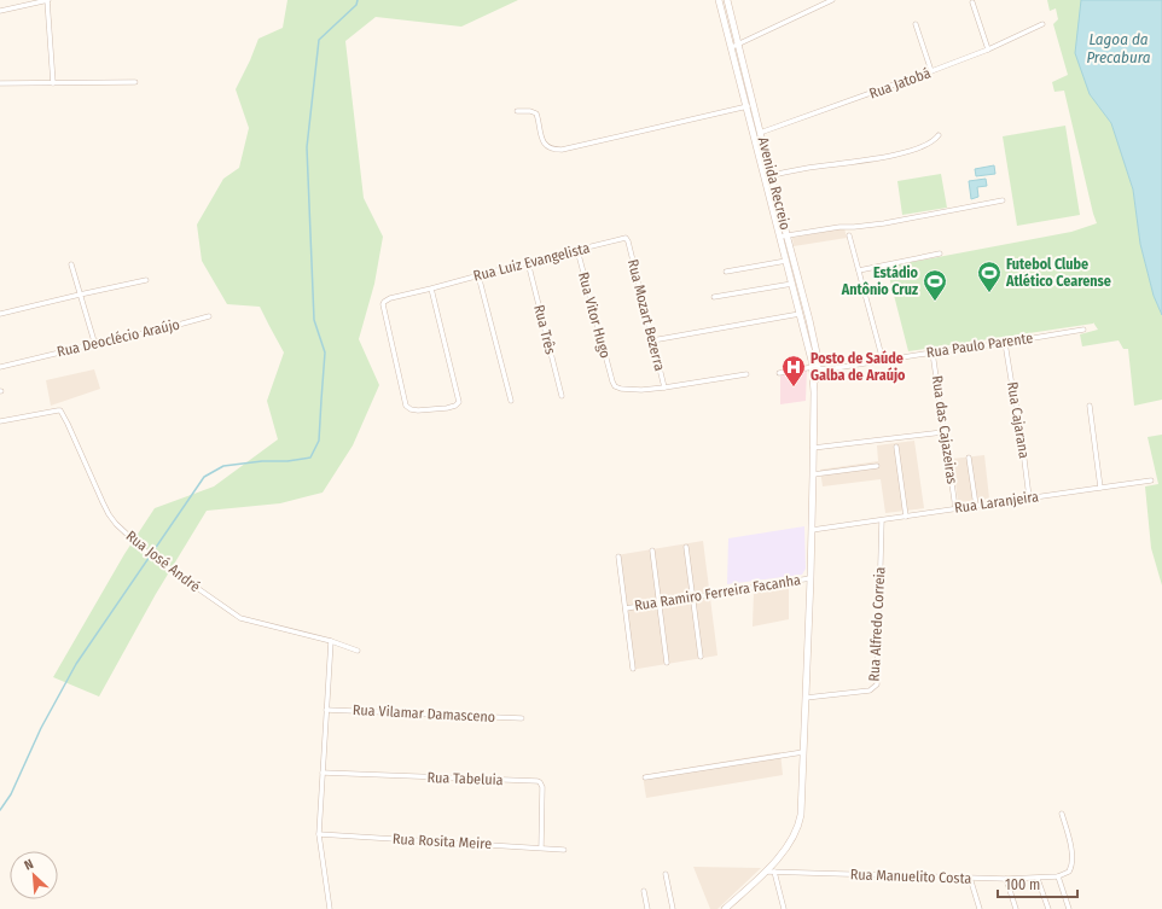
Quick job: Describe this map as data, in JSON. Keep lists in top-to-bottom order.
{
  "streets": {
    "main road": ["Avenida Recreio"],
    "street": [
      "Rua Jatobá",
      "Rua Luiz Evangelista",
      "Rua Vitor Hugo",
      "Rua Mozart Bezerra",
      "Rua Três",
      "Rua Deoclécio Araújo",
      "Rua Paulo Parente",
      "Rua Cajarana",
      "Rua das Cajazeiras",
      "Rua Laranjeira",
      "Rua José André",
      "Rua Ramiro Ferreira Facanha",
      "Rua Alfredo Correia",
      "Rua Vilamar Damasceno",
      "Rua Tabeluia",
      "Rua Rosita Meire",
      "Rua Manuelito Costa"
    ]
  },
  "crossings": [
    ["Rua Jatobá", "Avenida Recreio"],
    ["Avenida Recreio", "Rua Paulo Parente"],
    ["Rua Luiz Evangelista", "Rua Vitor Hugo"],
    ["Rua Luiz Evangelista", "Rua Mozart Bezerra"],
    ["Rua Luiz Evangelista", "Rua Três"],
    ["Rua Vitor Hugo", "Rua Mozart Bezerra"],
    ["Rua Paulo Parente", "Rua Cajarana"],
    ["Rua Paulo Parente", "Rua das Cajazeiras"],
    ["Rua Cajarana", "Rua Laranjeira"],
    ["Rua das Cajazeiras", "Rua Laranjeira"],
    ["Rua Laranjeira", "Rua Alfredo Correia"],
    ["Rua Tabeluia", "Rua Rosita Meire"]
  ],
  "water": ["Lagoa da Precabura"],
  "places": {
    "sports": ["Futebol Clube Atlético Cearense", "Estádio Antônio Cruz"],
    "hospital": ["Posto de Saúde Galba de Araújo"]
  },
  "scale_bar": "100 m",
  "north": "top left"
}
